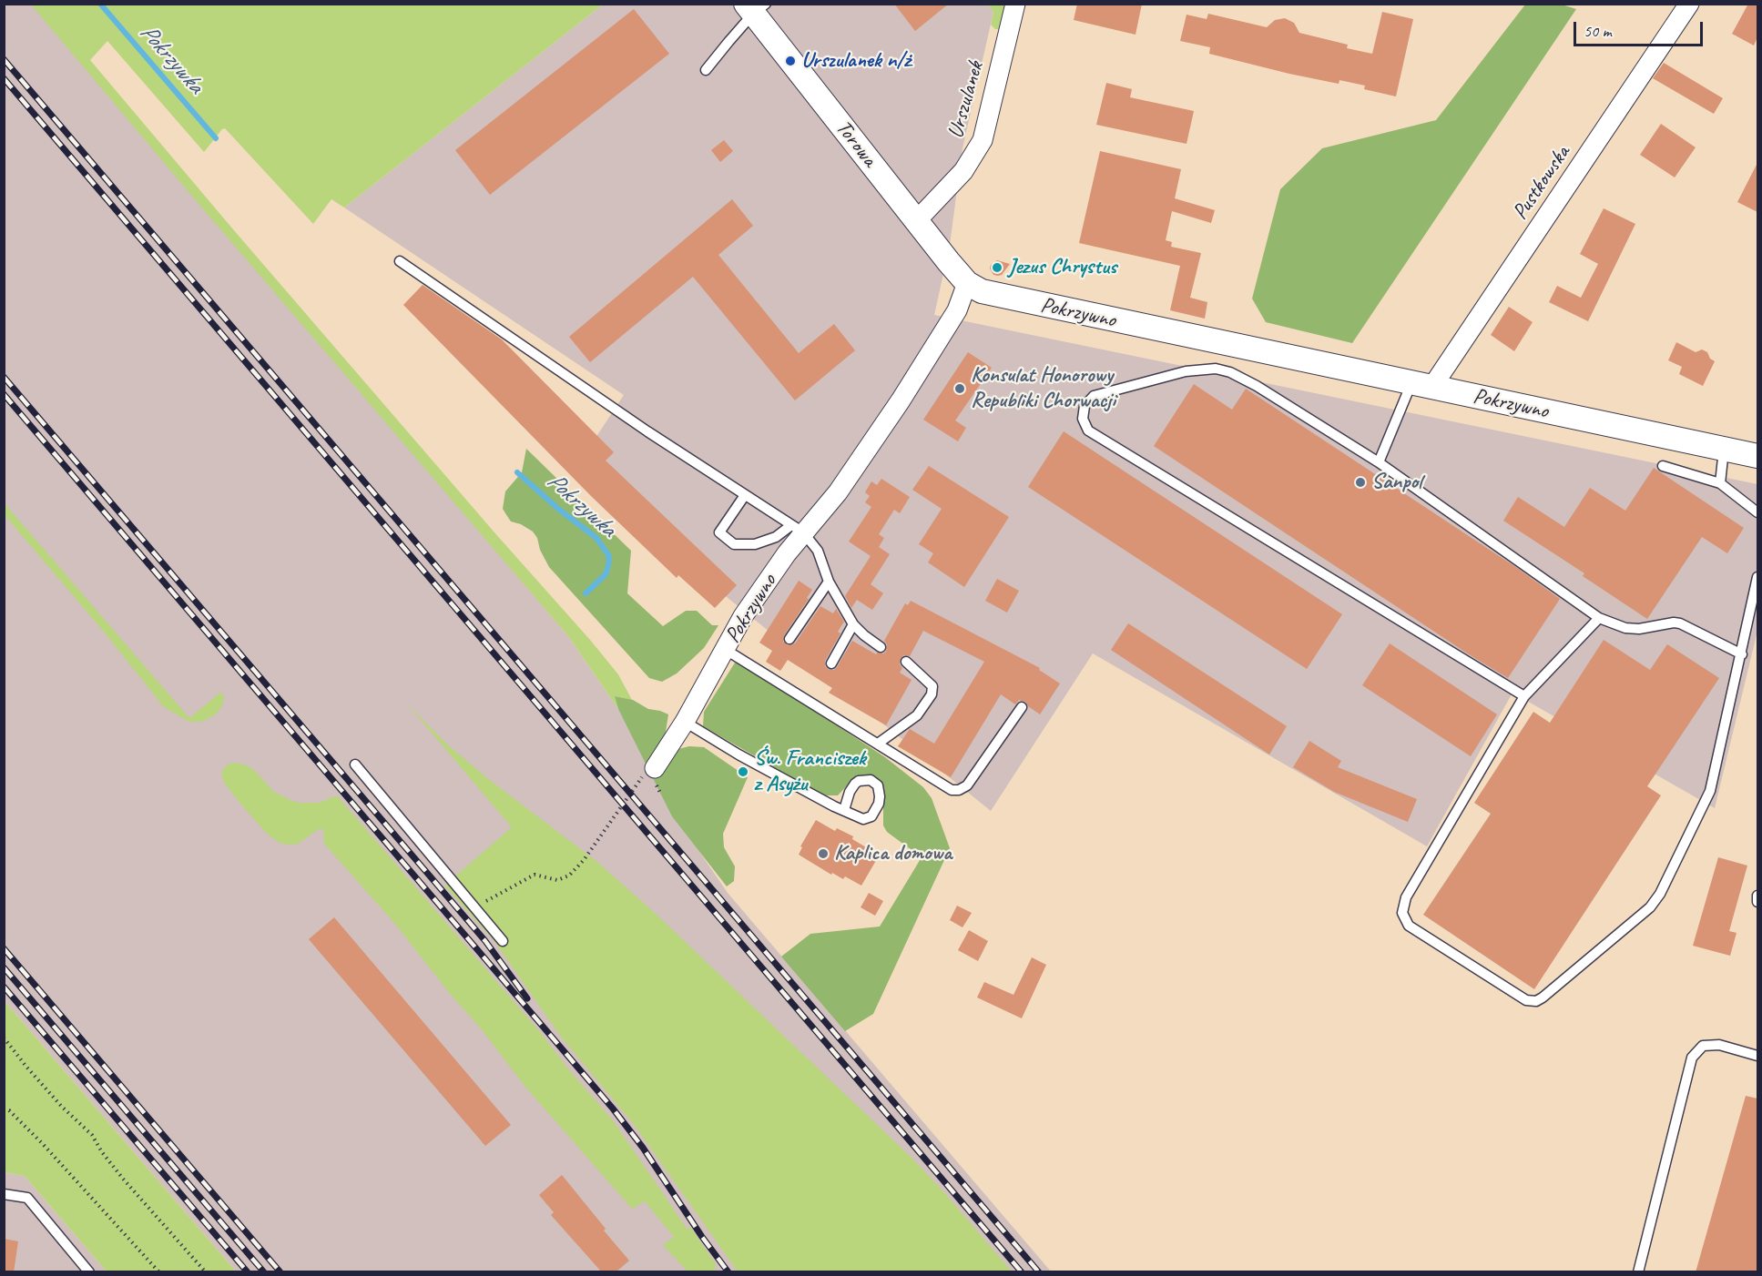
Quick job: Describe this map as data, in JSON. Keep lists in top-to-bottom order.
{
  "streets": {
    "street": [
      "Urszulanek",
      "Torowa",
      "Pustkowska",
      "Pokrzywno"
    ]
  },
  "crossings": [
    ["Urszulanek", "Torowa"],
    ["Torowa", "Pokrzywno"],
    ["Pustkowska", "Pokrzywno"]
  ],
  "water": ["Pokrzywka"],
  "places": [
    "Urszulanek n/ż",
    "Jezus Chrystus",
    "Konsulat Honorowy Republiki Chorwacji",
    "Sanpol",
    "Św. Franciszek z Asyżu",
    "Kaplica domowa"
  ],
  "scale_bar": "50 m"
}
